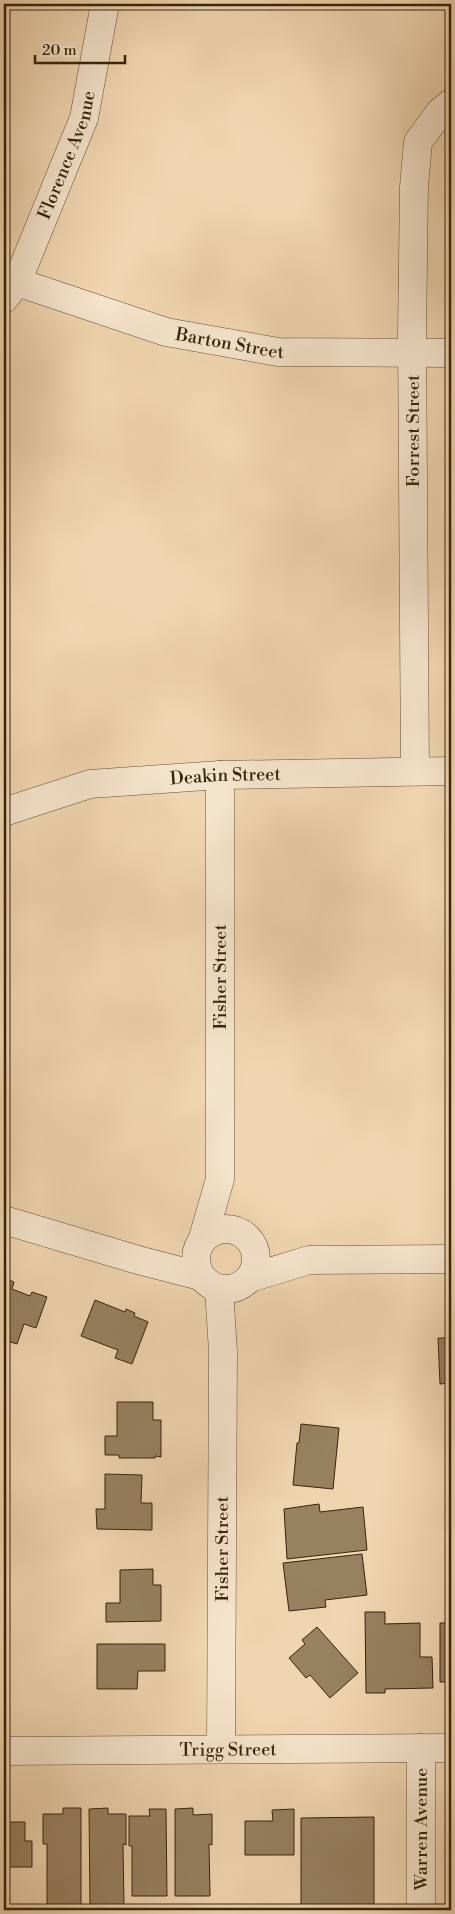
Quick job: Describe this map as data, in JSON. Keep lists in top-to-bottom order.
{
  "streets": {
    "street": [
      "Florence Avenue",
      "Barton Street",
      "Forrest Street",
      "Deakin Street",
      "Fisher Street",
      "Trigg Street",
      "Warren Avenue"
    ]
  },
  "crossings": [
    ["Florence Avenue", "Barton Street"],
    ["Barton Street", "Forrest Street"],
    ["Forrest Street", "Deakin Street"],
    ["Deakin Street", "Fisher Street"],
    ["Fisher Street", "Trigg Street"],
    ["Trigg Street", "Warren Avenue"]
  ],
  "scale_bar": "20 m"
}
